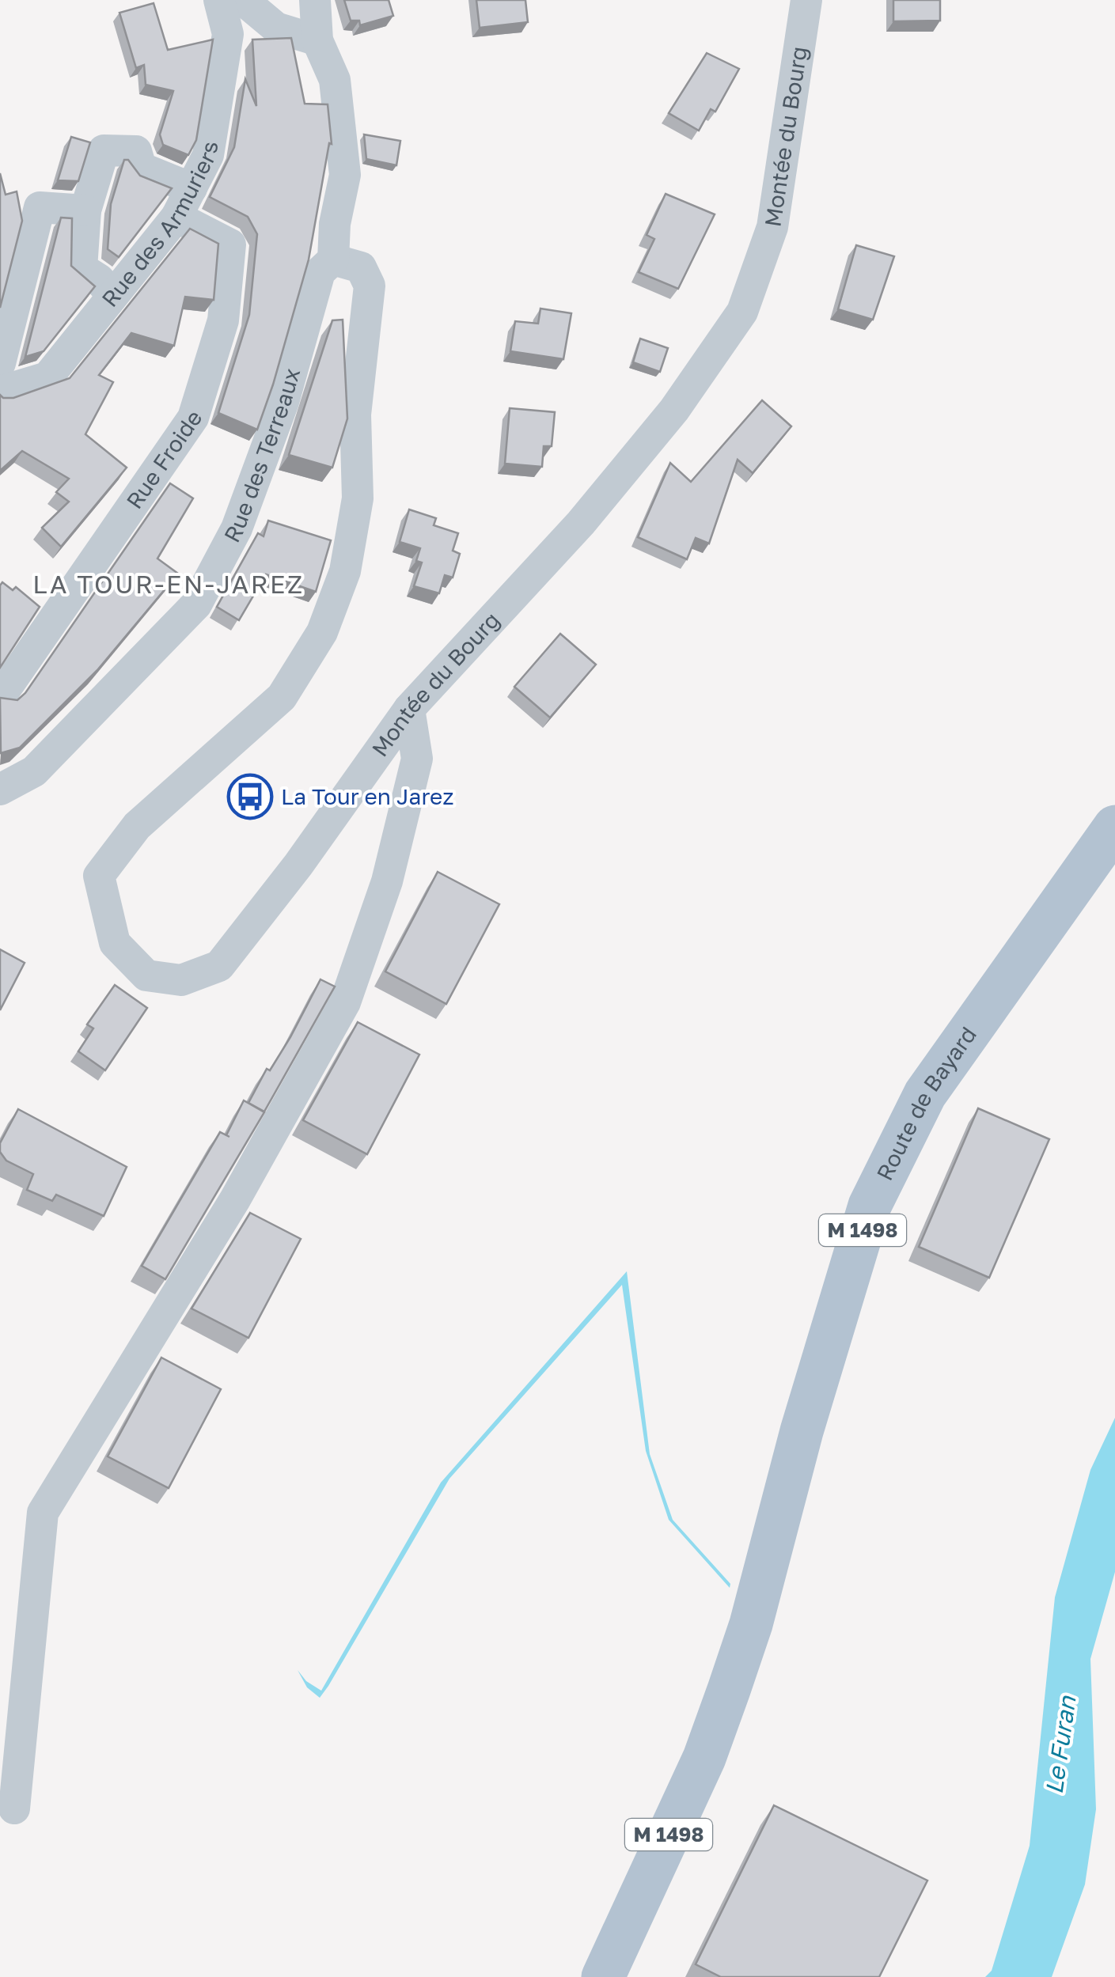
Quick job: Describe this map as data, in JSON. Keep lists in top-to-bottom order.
{
  "streets": {
    "main road": ["Route de Bayard", "M 1498"],
    "street": [
      "Montée du Bourg",
      "Rue des Armuriers",
      "Rue des Terreaux",
      "Rue Froide"
    ]
  },
  "crossings": [
    ["Montée du Bourg", "Rue des Terreaux"],
    ["Rue des Armuriers", "Rue Froide"]
  ],
  "districts": ["LA TOUR-EN-JAREZ"],
  "water": ["Le Furan"],
  "places": {
    "bus stop": ["La Tour en Jarez"]
  }
}
